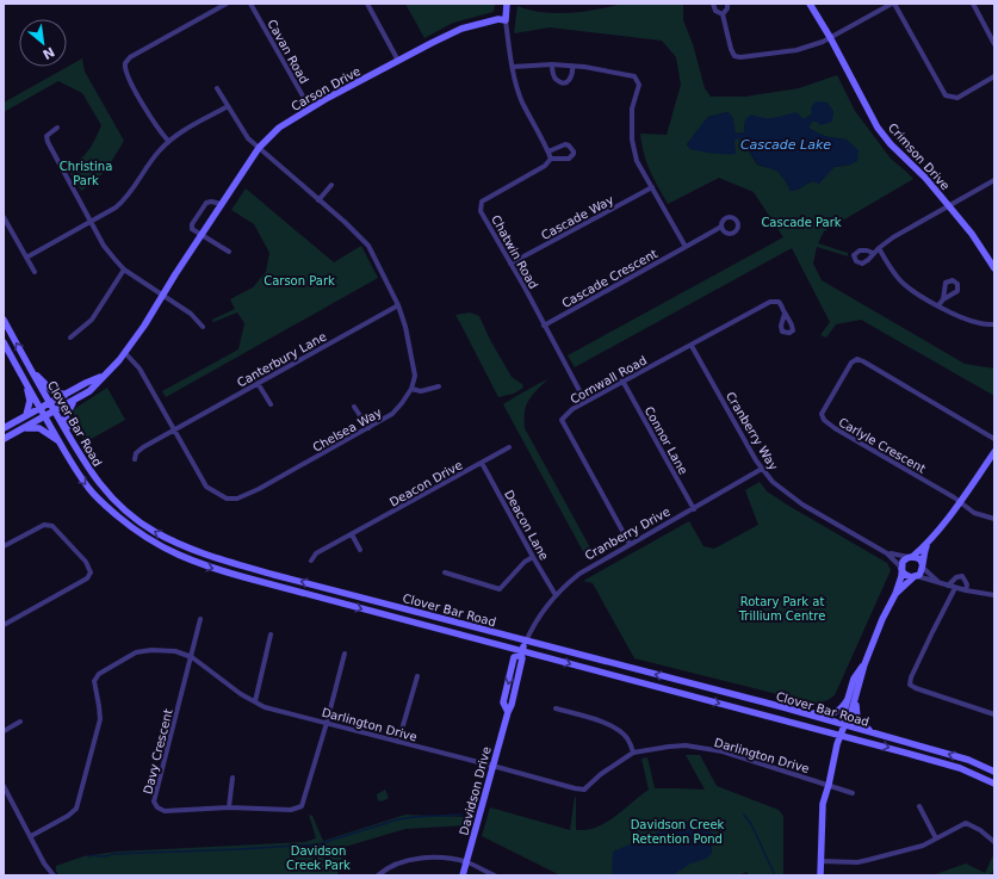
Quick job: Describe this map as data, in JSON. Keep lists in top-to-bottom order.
{
  "streets": {
    "main road": [
      "Carson Drive",
      "Crimson Drive",
      "Clover Bar Road",
      "Davidson Drive"
    ],
    "street": [
      "Cavan Road",
      "Cascade Way",
      "Chatwin Road",
      "Cascade Crescent",
      "Canterbury Lane",
      "Cornwall Road",
      "Chelsea Way",
      "Cranberry Way",
      "Connor Lane",
      "Carlyle Crescent",
      "Deacon Drive",
      "Deacon Lane",
      "Cranberry Drive",
      "Darlington Drive",
      "Davy Crescent"
    ]
  },
  "crossings": [
    ["Cavan Road", "Carson Drive"],
    ["Carson Drive", "Clover Bar Road"],
    ["Carson Drive", "Chelsea Way"],
    ["Cascade Way", "Chatwin Road"],
    ["Chatwin Road", "Cascade Crescent"],
    ["Chatwin Road", "Cornwall Road"],
    ["Canterbury Lane", "Chelsea Way"],
    ["Cornwall Road", "Cranberry Way"],
    ["Cornwall Road", "Connor Lane"],
    ["Cornwall Road", "Cranberry Drive"],
    ["Clover Bar Road", "Cranberry Drive"],
    ["Clover Bar Road", "Davidson Drive"],
    ["Cranberry Way", "Cranberry Drive"],
    ["Connor Lane", "Cranberry Drive"],
    ["Deacon Drive", "Deacon Lane"],
    ["Deacon Lane", "Cranberry Drive"],
    ["Darlington Drive", "Davy Crescent"],
    ["Darlington Drive", "Davidson Drive"]
  ],
  "water": ["Cascade Lake"],
  "parks": [
    "Christina Park",
    "Cascade Park",
    "Carson Park",
    "Rotary Park at Trillium Centre",
    "Davidson Creek Retention Pond",
    "Davidson Creek Park"
  ],
  "north": "bottom right"
}
